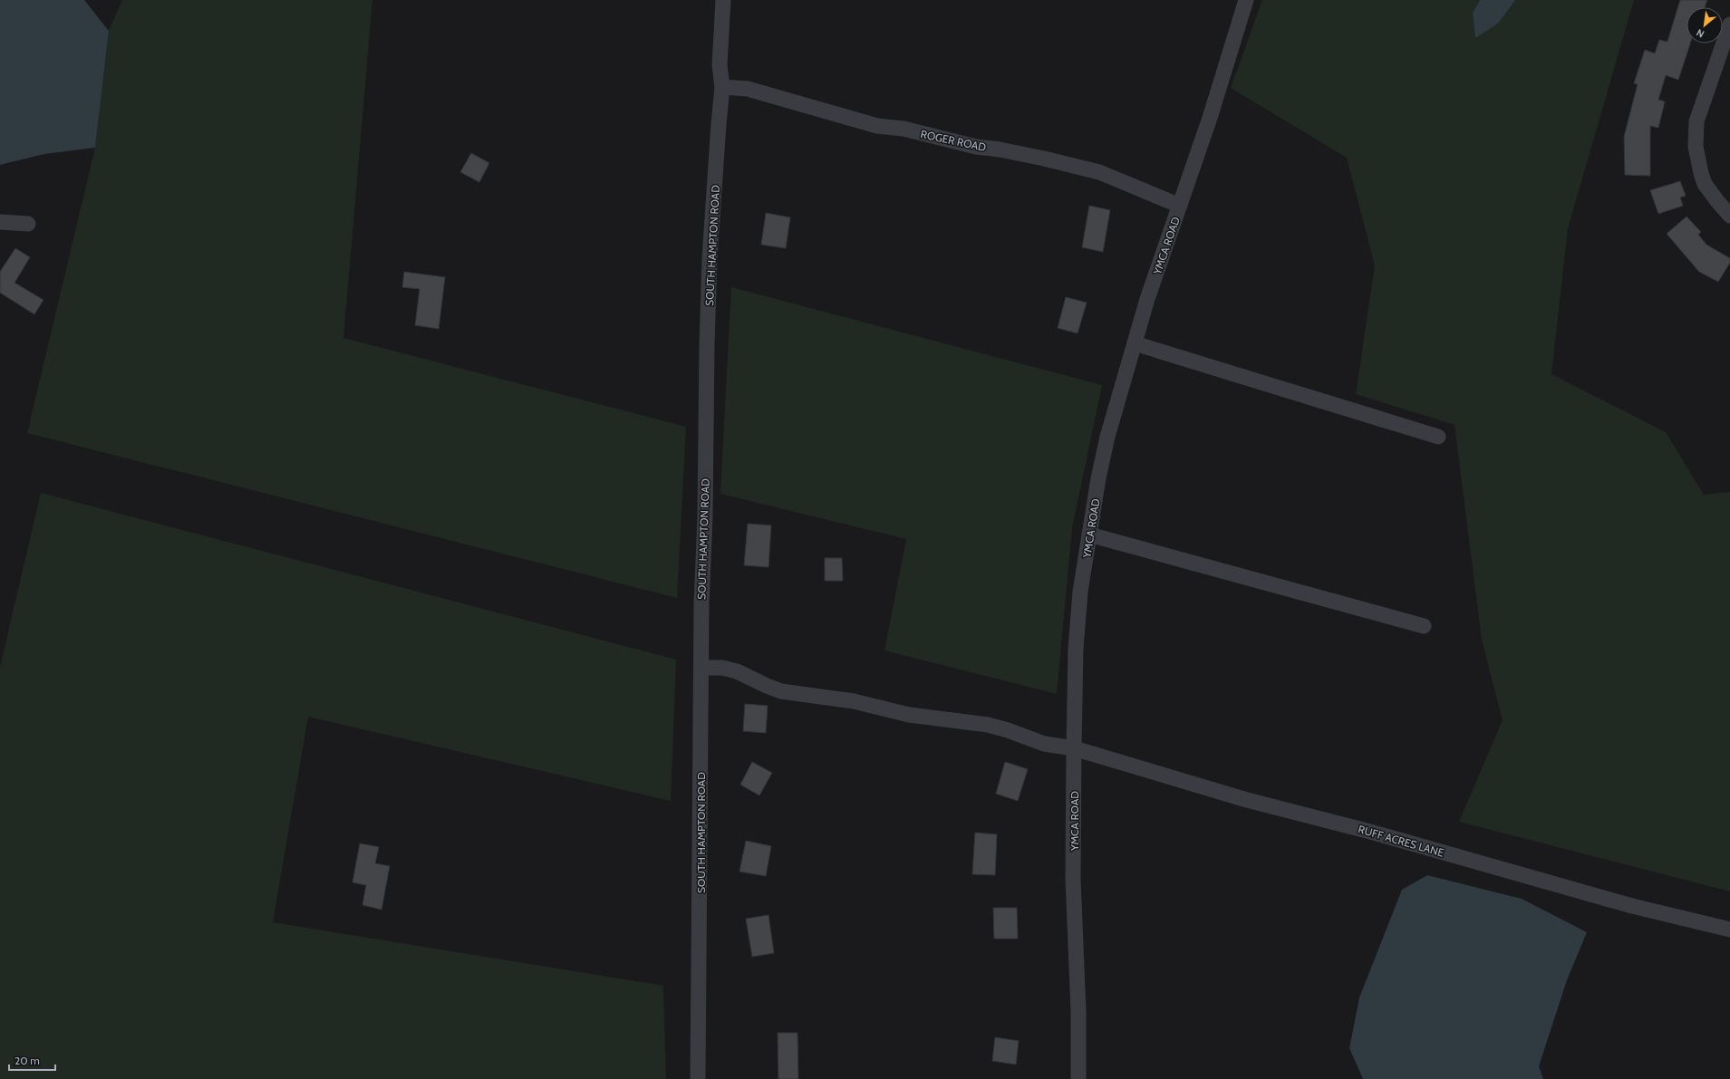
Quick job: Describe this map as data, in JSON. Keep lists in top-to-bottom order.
{
  "streets": {
    "street": [
      "ROGER ROAD",
      "SOUTH HAMPTON ROAD",
      "YMCA ROAD",
      "RUFF ACRES LANE"
    ]
  },
  "crossings": [
    ["ROGER ROAD", "SOUTH HAMPTON ROAD"],
    ["ROGER ROAD", "YMCA ROAD"],
    ["SOUTH HAMPTON ROAD", "RUFF ACRES LANE"],
    ["YMCA ROAD", "RUFF ACRES LANE"]
  ],
  "scale_bar": "20 m",
  "north": "bottom left"
}
